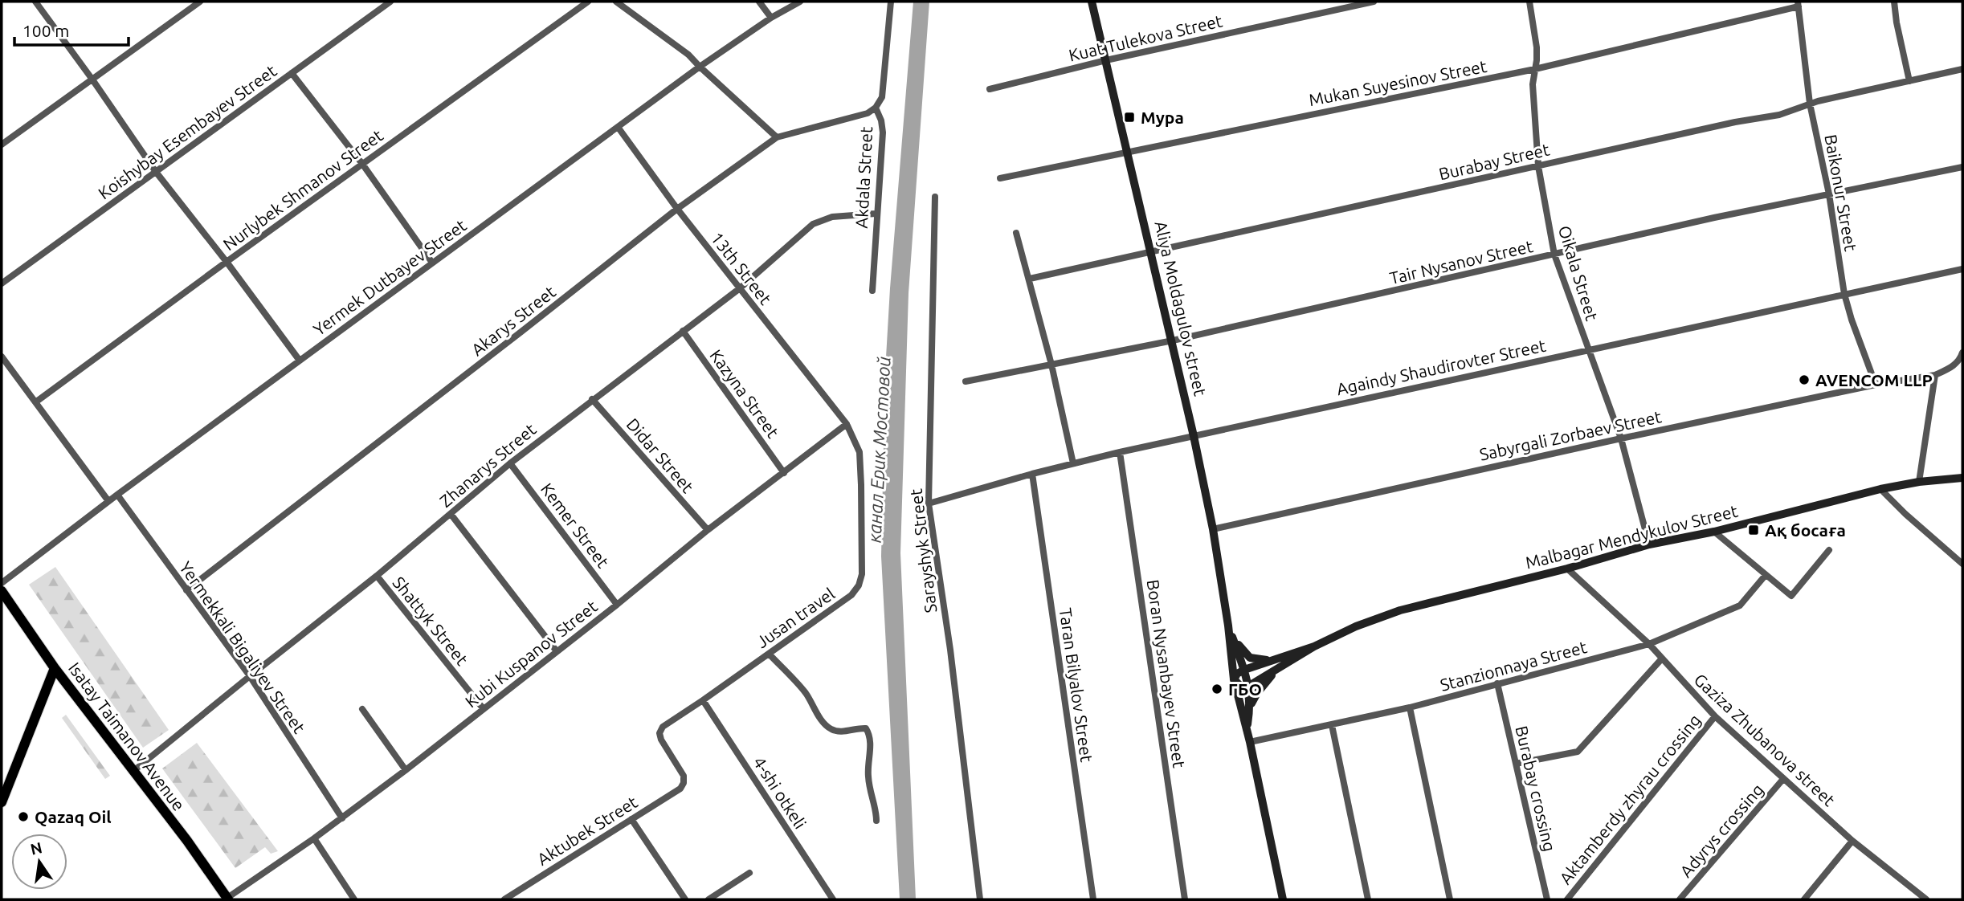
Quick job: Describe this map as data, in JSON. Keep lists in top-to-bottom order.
{
  "streets": {
    "main road": ["Aliya Moldagulov street", "Malbagar Mendykulov Street", "Isatay Taimanov Avenue"],
    "street": [
      "Kuat Tulekova Street",
      "Mukan Suyesinov Street",
      "Koishybay Esembayev Street",
      "Burabay Street",
      "Akdala Street",
      "Nurlybek Shmanov Street",
      "Baikonur Street",
      "Tair Nysanov Street",
      "13th Street",
      "Oikala Street",
      "Yermek Dutbayev Street",
      "Akarys Street",
      "Againdy Shaudirovter Street",
      "Kazyna Street",
      "Sabyrgali Zorbaev Street",
      "Didar Street",
      "Zhanarys Street",
      "Kemer Street",
      "Sarayshyk Street",
      "Jusan travel",
      "Shattyk Street",
      "Yermekkali Bigaliyev Street",
      "Kubi Kuspanov Street",
      "Stanzionnaya Street",
      "Boran Nysanbayev Street",
      "Taran Bilyalov Street",
      "Gaziza Zhubanova street",
      "Burabay crossing",
      "4-shi otkeli",
      "Aktamberdy zhyrau crossing",
      "Aktubek Street",
      "Adyrys crossing"
    ]
  },
  "crossings": [
    ["Kuat Tulekova Street", "Aliya Moldagulov street"],
    ["Mukan Suyesinov Street", "Baikonur Street"],
    ["Mukan Suyesinov Street", "Oikala Street"],
    ["Mukan Suyesinov Street", "Aliya Moldagulov street"],
    ["Burabay Street", "Baikonur Street"],
    ["Burabay Street", "Oikala Street"],
    ["Burabay Street", "Aliya Moldagulov street"],
    ["Akdala Street", "Akarys Street"],
    ["Akdala Street", "Zhanarys Street"],
    ["Baikonur Street", "Tair Nysanov Street"],
    ["Baikonur Street", "Againdy Shaudirovter Street"],
    ["Baikonur Street", "Sabyrgali Zorbaev Street"],
    ["Tair Nysanov Street", "Oikala Street"],
    ["Tair Nysanov Street", "Aliya Moldagulov street"],
    ["13th Street", "Yermek Dutbayev Street"],
    ["13th Street", "Akarys Street"],
    ["13th Street", "Zhanarys Street"],
    ["13th Street", "Jusan travel"],
    ["13th Street", "Kubi Kuspanov Street"],
    ["Oikala Street", "Againdy Shaudirovter Street"],
    ["Oikala Street", "Sabyrgali Zorbaev Street"],
    ["Oikala Street", "Malbagar Mendykulov Street"],
    ["Yermek Dutbayev Street", "Yermekkali Bigaliyev Street"],
    ["Aliya Moldagulov street", "Againdy Shaudirovter Street"],
    ["Aliya Moldagulov street", "Sabyrgali Zorbaev Street"],
    ["Aliya Moldagulov street", "Malbagar Mendykulov Street"],
    ["Aliya Moldagulov street", "Stanzionnaya Street"],
    ["Akarys Street", "Yermekkali Bigaliyev Street"],
    ["Againdy Shaudirovter Street", "Sarayshyk Street"],
    ["Againdy Shaudirovter Street", "Boran Nysanbayev Street"],
    ["Againdy Shaudirovter Street", "Taran Bilyalov Street"],
    ["Kazyna Street", "Zhanarys Street"],
    ["Kazyna Street", "Kubi Kuspanov Street"],
    ["Didar Street", "Zhanarys Street"],
    ["Didar Street", "Kubi Kuspanov Street"],
    ["Zhanarys Street", "Kemer Street"],
    ["Zhanarys Street", "Shattyk Street"],
    ["Zhanarys Street", "Yermekkali Bigaliyev Street"],
    ["Zhanarys Street", "Isatay Taimanov Avenue"],
    ["Kemer Street", "Kubi Kuspanov Street"],
    ["Malbagar Mendykulov Street", "Gaziza Zhubanova street"],
    ["Jusan travel", "Kubi Kuspanov Street"],
    ["Jusan travel", "4-shi otkeli"],
    ["Jusan travel", "Aktubek Street"],
    ["Shattyk Street", "Kubi Kuspanov Street"],
    ["Yermekkali Bigaliyev Street", "Kubi Kuspanov Street"],
    ["Kubi Kuspanov Street", "Isatay Taimanov Avenue"],
    ["Stanzionnaya Street", "Gaziza Zhubanova street"],
    ["Stanzionnaya Street", "Burabay crossing"],
    ["Gaziza Zhubanova street", "Aktamberdy zhyrau crossing"],
    ["Gaziza Zhubanova street", "Adyrys crossing"]
  ],
  "water": ["канал Ерик Мостовой"],
  "places": {
    "transit": ["Мура", "Ақ босаға"],
    "other": ["AVENCOM LLP", "ГБО", "Qazaq Oil"]
  },
  "scale_bar": "100 m",
  "north": "top"
}
